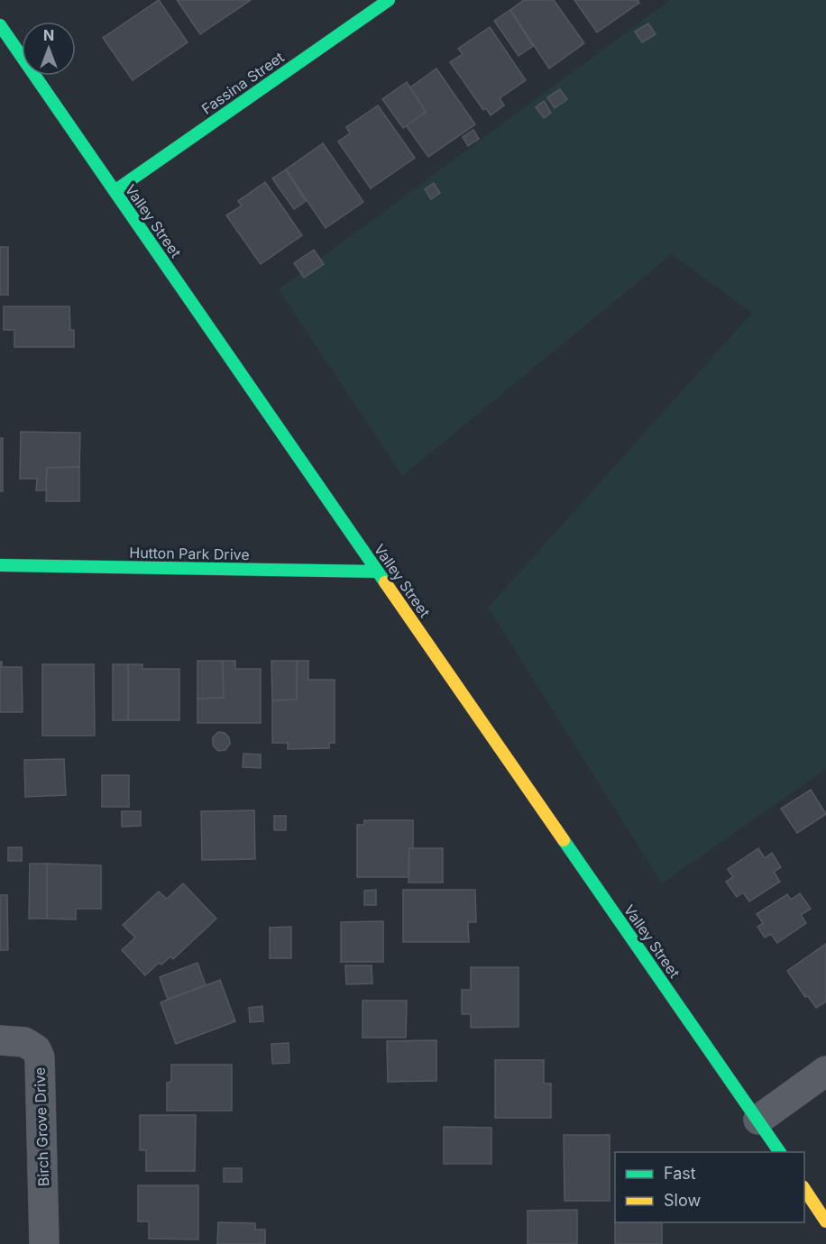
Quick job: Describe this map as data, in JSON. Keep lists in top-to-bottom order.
{
  "streets": {
    "main road": ["Fassina Street", "Valley Street", "Hutton Park Drive"],
    "street": ["Birch Grove Drive"]
  },
  "crossings": [
    ["Fassina Street", "Valley Street"],
    ["Valley Street", "Hutton Park Drive"]
  ],
  "legend": ["Fast", "Slow"],
  "north": "top"
}
